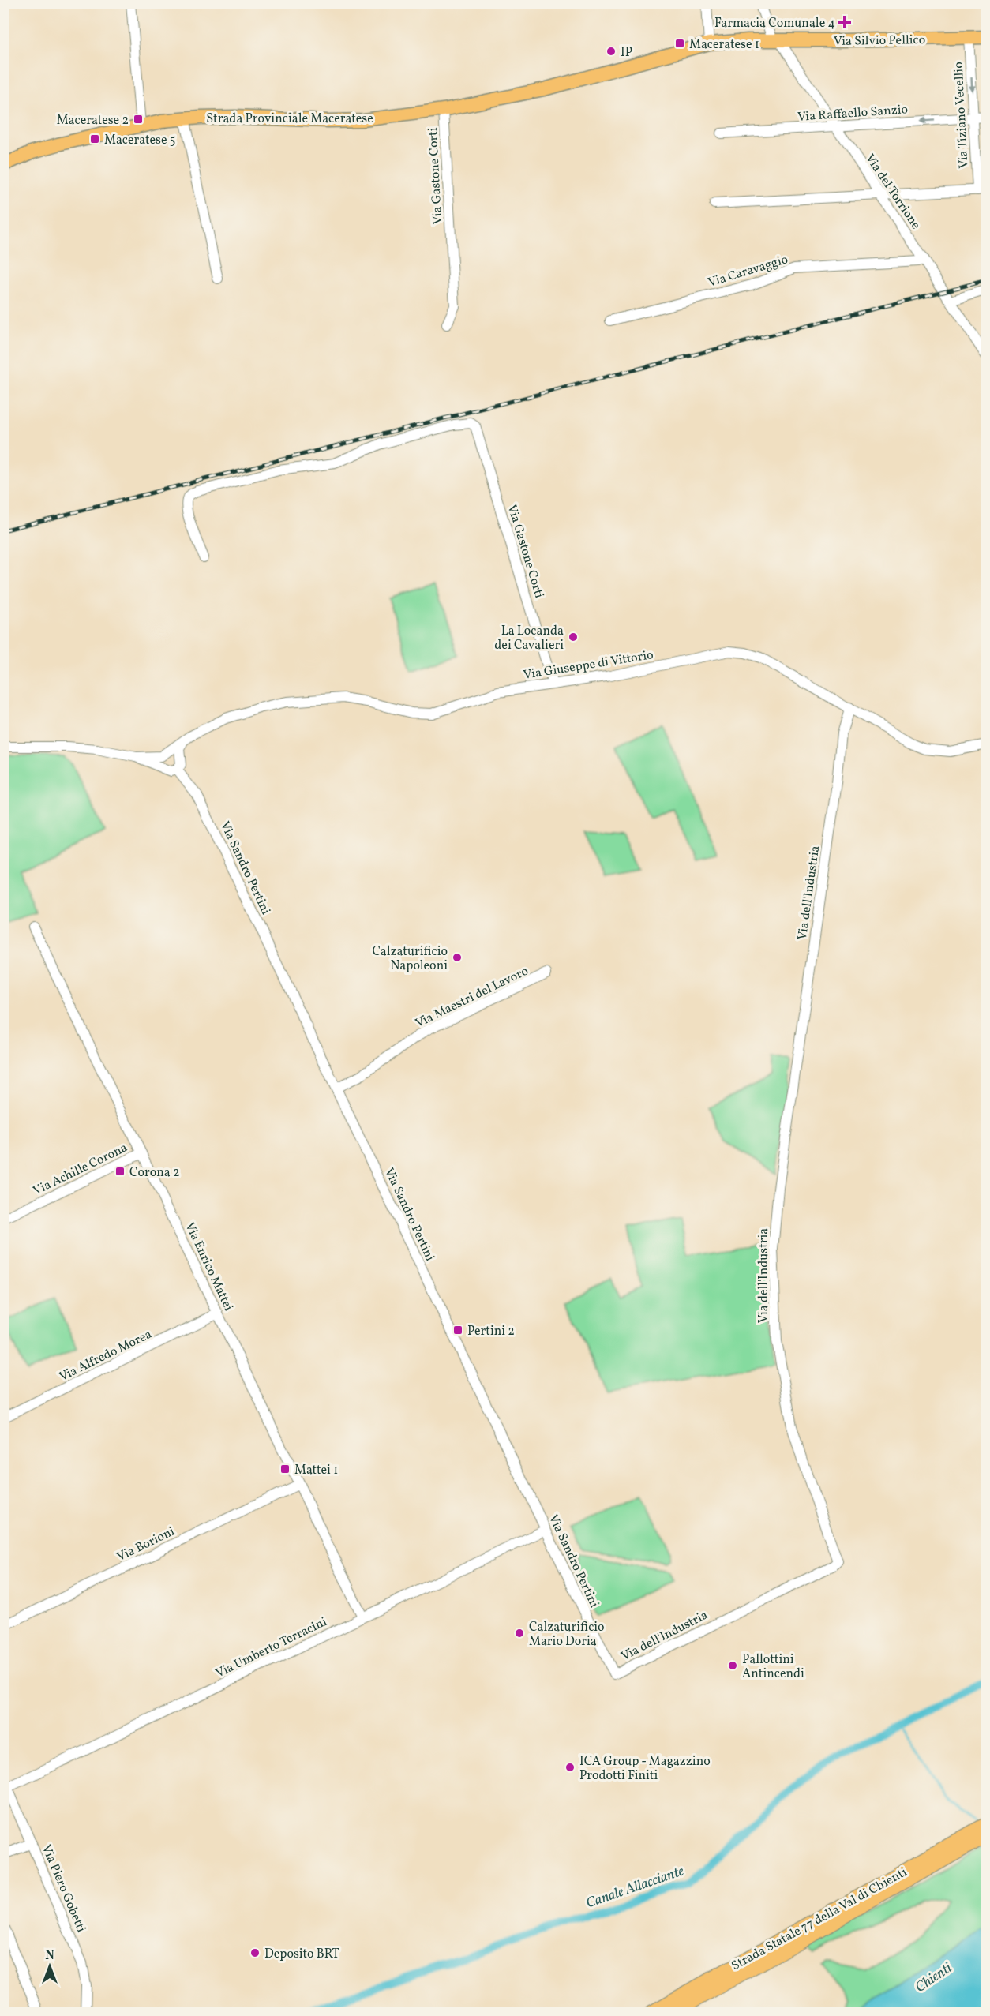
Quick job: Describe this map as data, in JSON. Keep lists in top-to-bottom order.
{
  "streets": {
    "highway": ["Strada Statale 77 della Val di Chienti"],
    "main road": ["Via Silvio Pellico", "Strada Provinciale Maceratese"],
    "street": [
      "Via Raffaello Sanzio",
      "Via Tiziano Vecellio",
      "Via Gastone Corti",
      "Via del Torrione",
      "Via Caravaggio",
      "Via Giuseppe di Vittorio",
      "Via Sandro Pertini",
      "Via dell'Industria",
      "Via Maestri del Lavoro",
      "Via Achille Corona",
      "Via Enrico Mattei",
      "Via Alfredo Morea",
      "Via Borioni",
      "Via Umberto Terracini",
      "Via Piero Gobetti"
    ]
  },
  "crossings": [
    ["Via Silvio Pellico", "Via Tiziano Vecellio"],
    ["Via Silvio Pellico", "Strada Provinciale Maceratese"],
    ["Via Silvio Pellico", "Via del Torrione"],
    ["Via Raffaello Sanzio", "Via Tiziano Vecellio"],
    ["Via Raffaello Sanzio", "Via del Torrione"],
    ["Strada Provinciale Maceratese", "Via Gastone Corti"],
    ["Strada Provinciale Maceratese", "Via del Torrione"],
    ["Via Gastone Corti", "Via Giuseppe di Vittorio"],
    ["Via del Torrione", "Via Caravaggio"],
    ["Via Giuseppe di Vittorio", "Via Sandro Pertini"],
    ["Via Giuseppe di Vittorio", "Via dell'Industria"],
    ["Via Sandro Pertini", "Via dell'Industria"],
    ["Via Sandro Pertini", "Via Maestri del Lavoro"],
    ["Via Sandro Pertini", "Via Umberto Terracini"],
    ["Via Achille Corona", "Via Enrico Mattei"],
    ["Via Enrico Mattei", "Via Alfredo Morea"],
    ["Via Enrico Mattei", "Via Borioni"],
    ["Via Enrico Mattei", "Via Umberto Terracini"],
    ["Via Umberto Terracini", "Via Piero Gobetti"]
  ],
  "one_way": ["Via Tiziano Vecellio"],
  "water": ["Canale Allacciante", "Chienti"],
  "places": {
    "health": ["Farmacia Comunale 4"],
    "transit": [
      "Maceratese 1",
      "Maceratese 2",
      "Maceratese 5",
      "Corona 2",
      "Pertini 2",
      "Mattei 1"
    ],
    "other": [
      "IP",
      "La Locanda dei Cavalieri",
      "Calzaturificio Napoleoni",
      "Calzaturificio Mario Doria",
      "Pallottini Antincendi",
      "ICA Group - Magazzino Prodotti Finiti",
      "Deposito BRT"
    ]
  },
  "north": "top"
}
